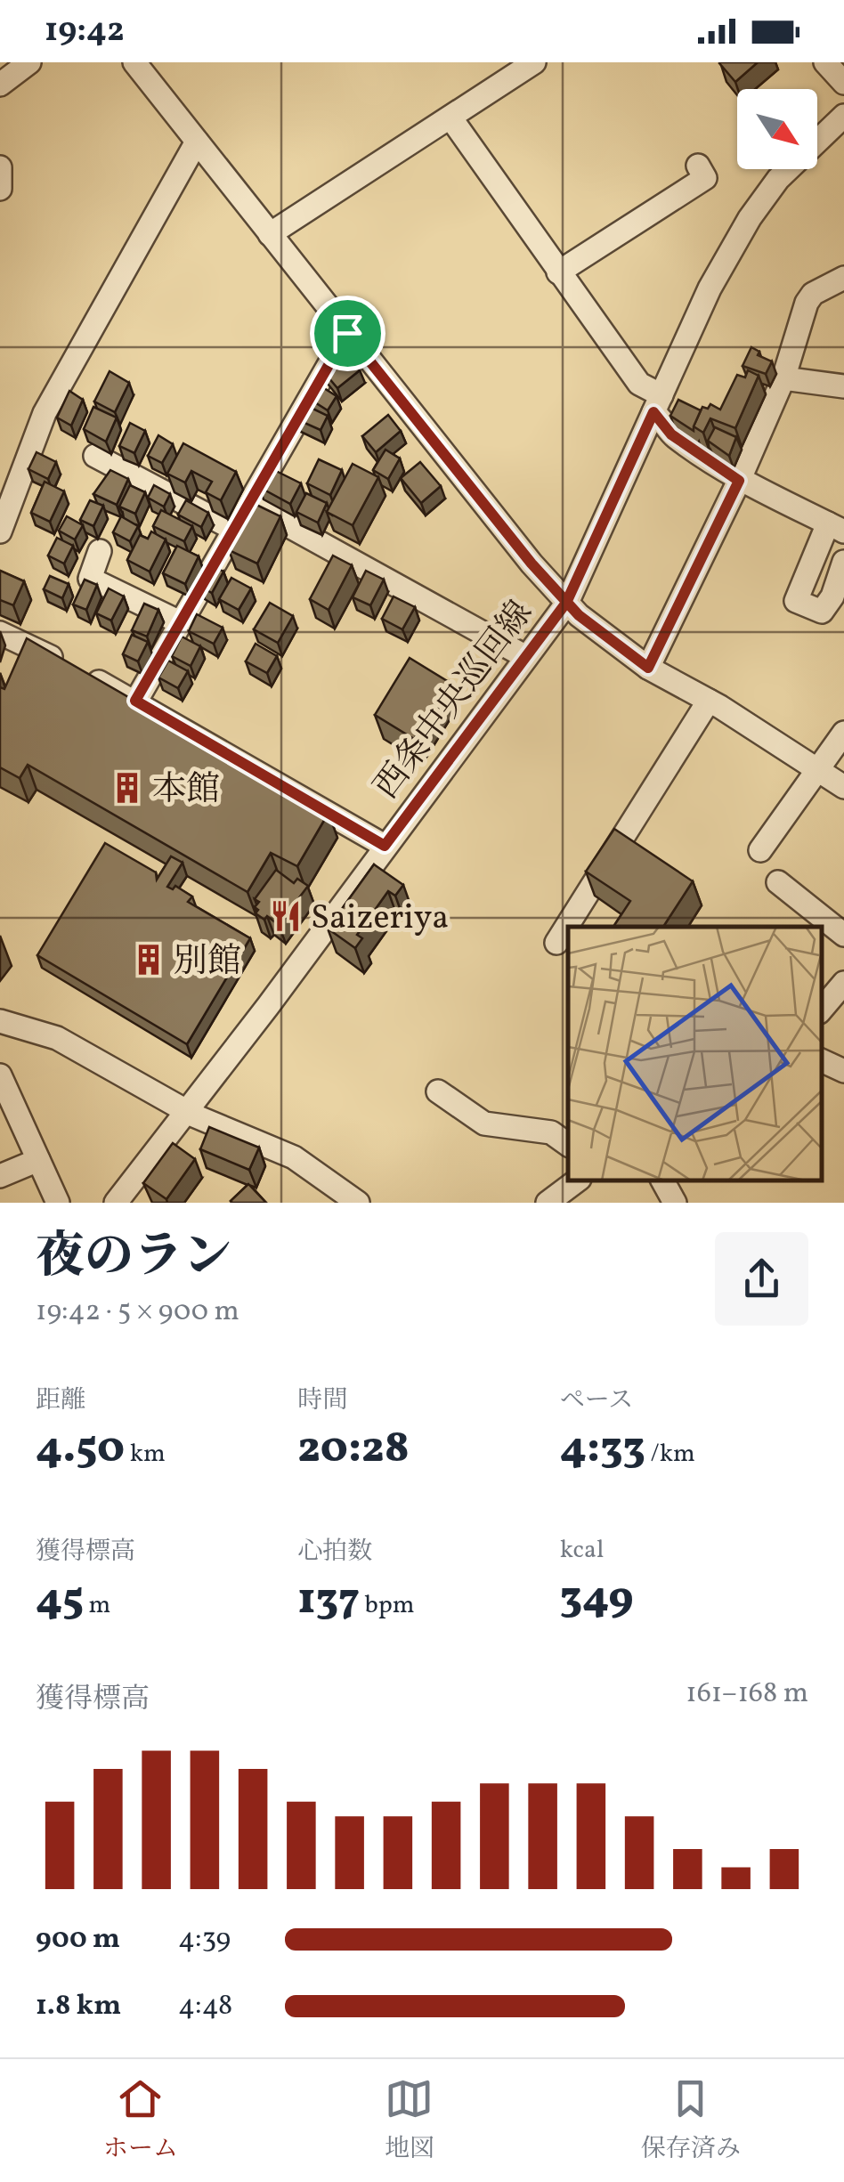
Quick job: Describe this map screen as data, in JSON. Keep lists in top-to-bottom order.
{
  "streets": {
    "street": ["西条中央巡回線"]
  },
  "places": {
    "building": ["本館", "別館"],
    "restaurant": ["Saizeriya"]
  },
  "north": "bottom right",
  "page": {
    "status": "19:42",
    "heading": ["夜のラン", "19:42 · 5 × 900 m"],
    "stats": [
      ["距離", "4.50 km"],
      ["時間", "20:28"],
      ["ペース", "4:33 /km"],
      ["獲得標高", "45 m"],
      ["心拍数", "137 bpm"],
      ["kcal", "349"]
    ],
    "chart": ["獲得標高", "161–168 m"],
    "list": [
      {
        "name": "900 m",
        "note": "4:39"
      },
      {
        "name": "1.8 km",
        "note": "4:48"
      }
    ],
    "tabs": ["ホーム", "地図", "保存済み"]
  }
}
